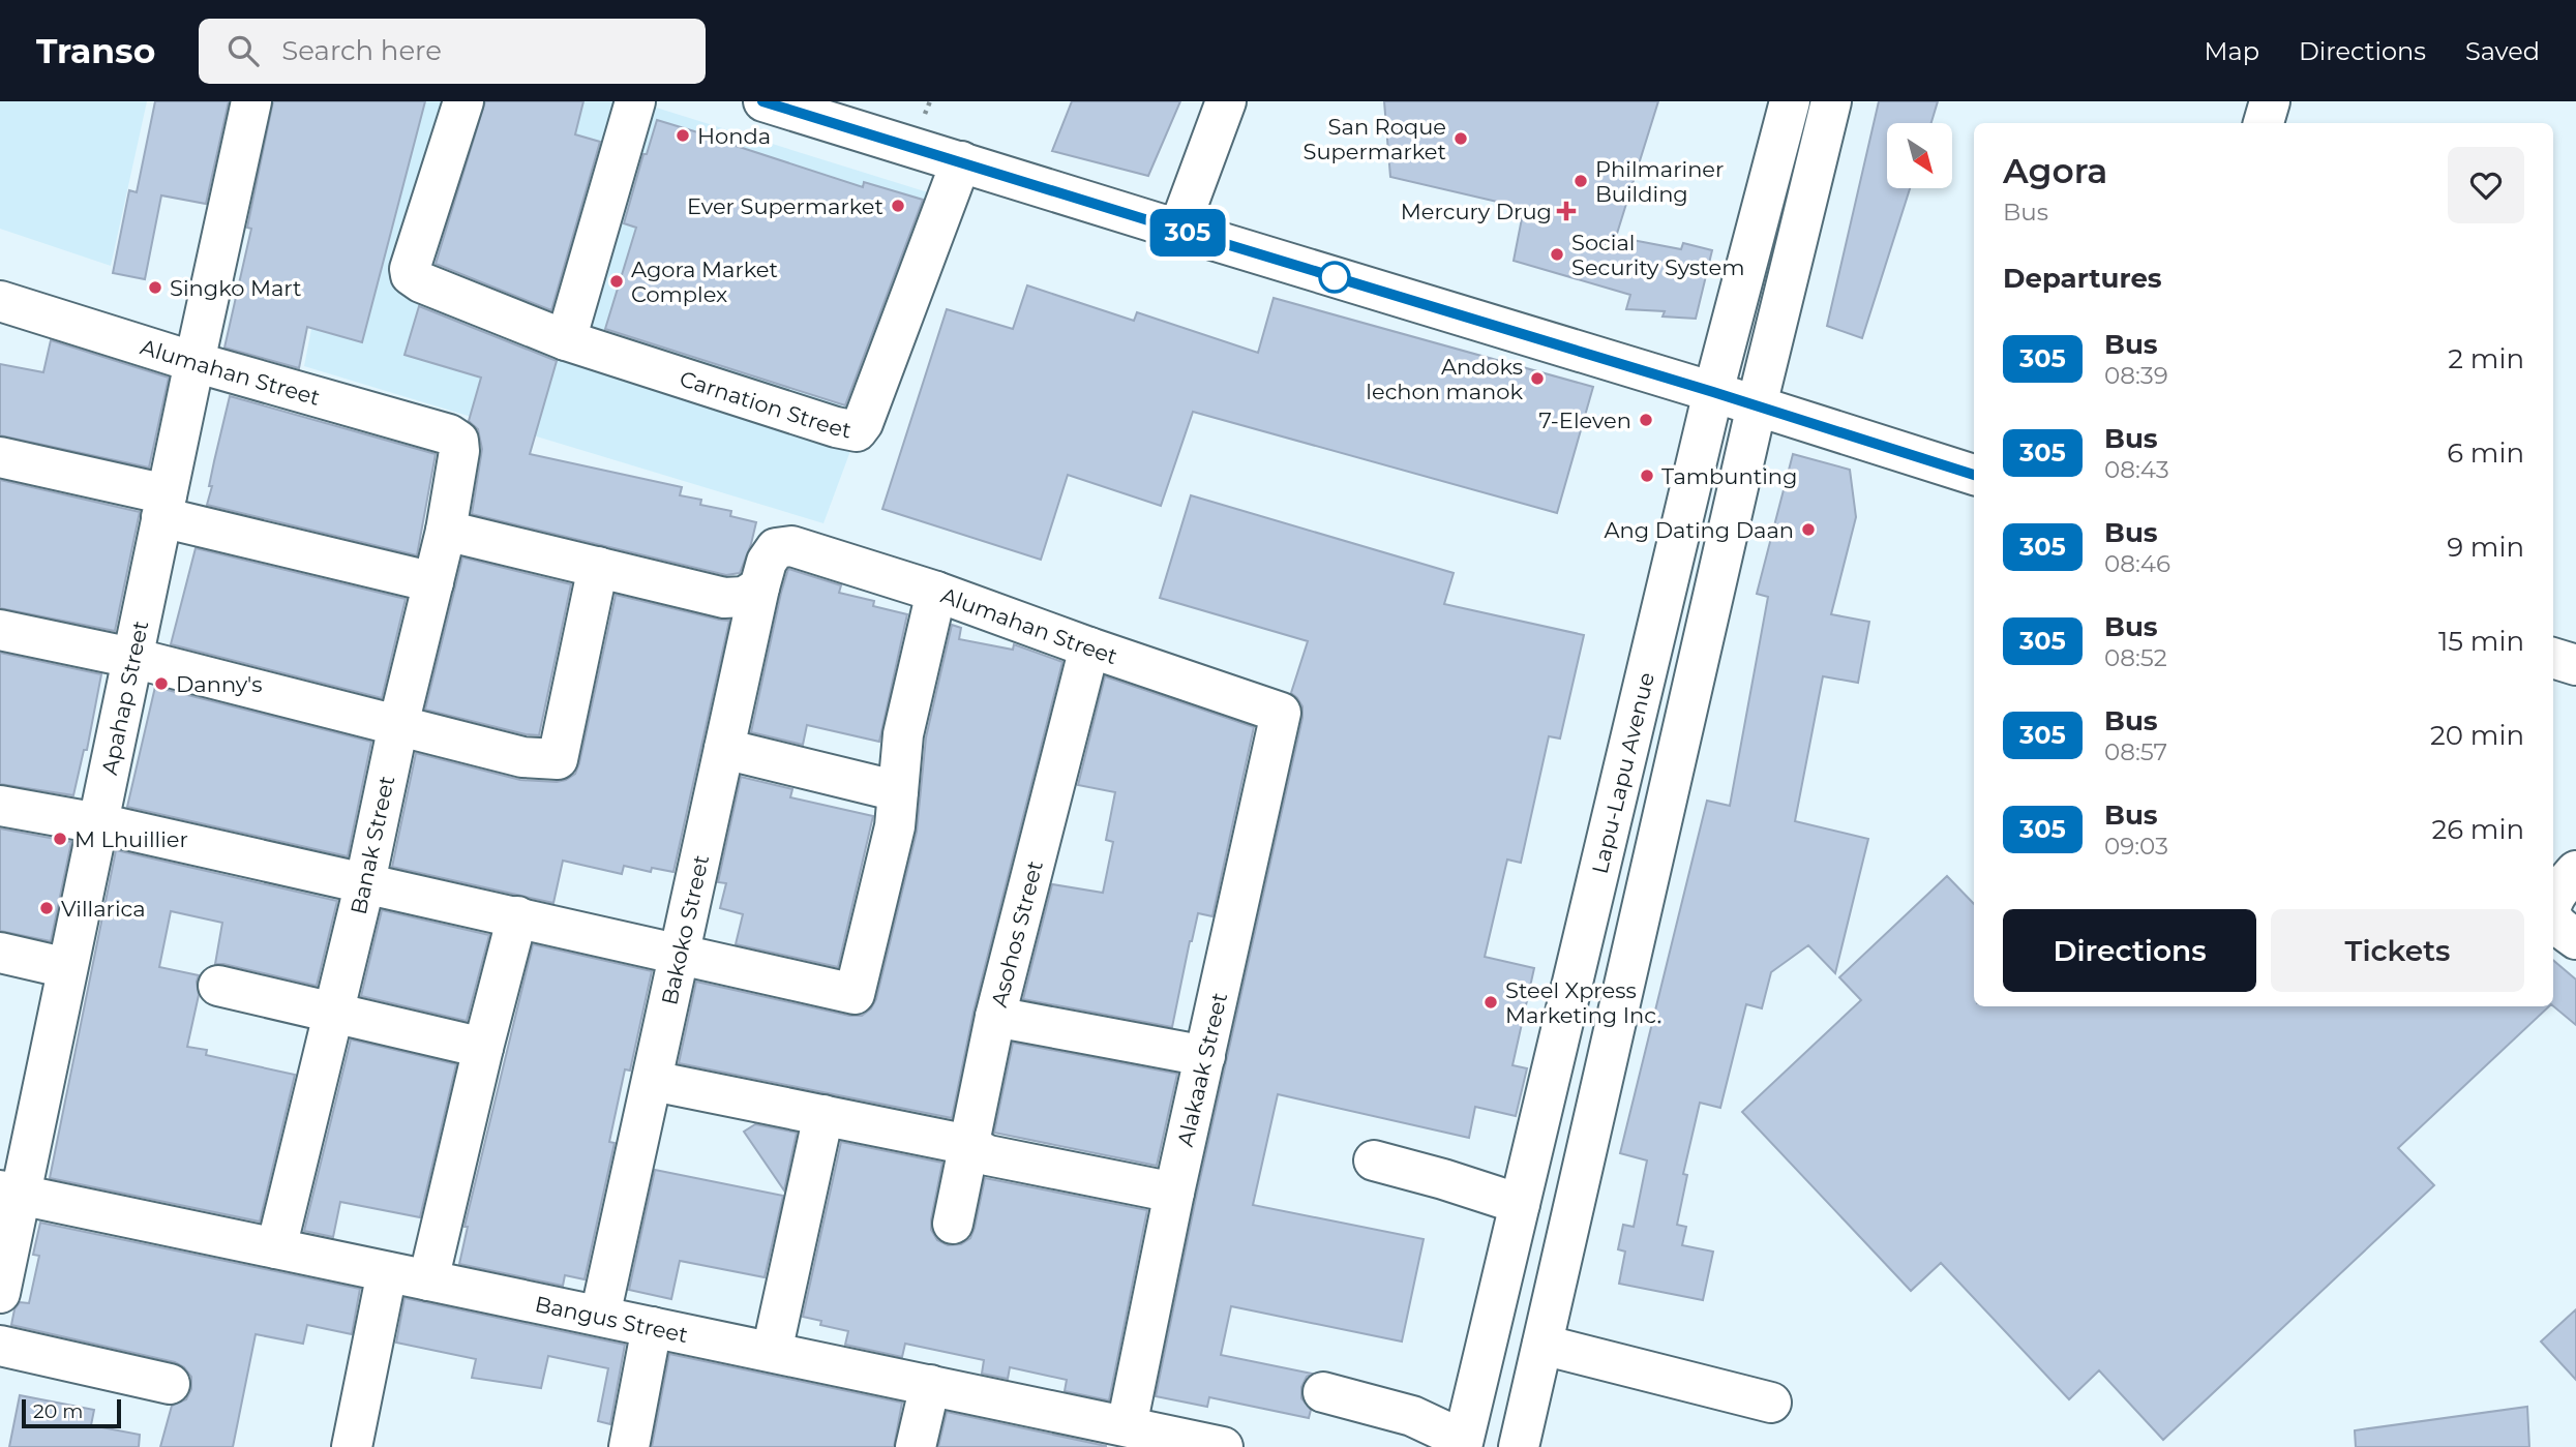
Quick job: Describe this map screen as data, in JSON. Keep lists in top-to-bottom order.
{
  "streets": {
    "street": [
      "Alumahan Street",
      "Carnation Street",
      "Apahap Street",
      "Lapu-Lapu Avenue",
      "Banak Street",
      "Bakoko Street",
      "Asohos Street",
      "Alakaak Street",
      "Bangus Street"
    ]
  },
  "crossings": [
    ["Alumahan Street", "Apahap Street"],
    ["Alumahan Street", "Banak Street"],
    ["Alumahan Street", "Bakoko Street"],
    ["Alumahan Street", "Asohos Street"],
    ["Alumahan Street", "Alakaak Street"],
    ["Apahap Street", "Bangus Street"],
    ["Banak Street", "Bangus Street"],
    ["Bakoko Street", "Bangus Street"],
    ["Alakaak Street", "Bangus Street"]
  ],
  "places": {
    "other": [
      "Honda",
      "San Roque Supermarket",
      "Philmariner Building",
      "Ever Supermarket",
      "Social Security System",
      "Agora Market Complex",
      "Singko Mart",
      "Andoks lechon manok",
      "7-Eleven",
      "Tambunting",
      "Ang Dating Daan",
      "Danny's",
      "M Lhuillier",
      "Villarica",
      "Steel Xpress Marketing Inc."
    ],
    "health": ["Mercury Drug"]
  },
  "lines": ["bus line 305"],
  "scale_bar": "20 m",
  "north": "bottom right",
  "page": {
    "header": "Transo",
    "search": "Search here",
    "nav": ["Map", "Directions", "Saved"],
    "on_map": "305",
    "heading": [
      ["Agora", "Bus"],
      "Departures"
    ],
    "list": [
      {
        "mark": "305",
        "name": "Bus",
        "note": "08:39",
        "value": "2 min"
      },
      {
        "mark": "305",
        "name": "Bus",
        "note": "08:43",
        "value": "6 min"
      },
      {
        "mark": "305",
        "name": "Bus",
        "note": "08:46",
        "value": "9 min"
      },
      {
        "mark": "305",
        "name": "Bus",
        "note": "08:52",
        "value": "15 min"
      },
      {
        "mark": "305",
        "name": "Bus",
        "note": "08:57",
        "value": "20 min"
      },
      {
        "mark": "305",
        "name": "Bus",
        "note": "09:03",
        "value": "26 min"
      }
    ],
    "buttons": ["Directions", "Tickets"],
    "scale": "20 m"
  }
}
